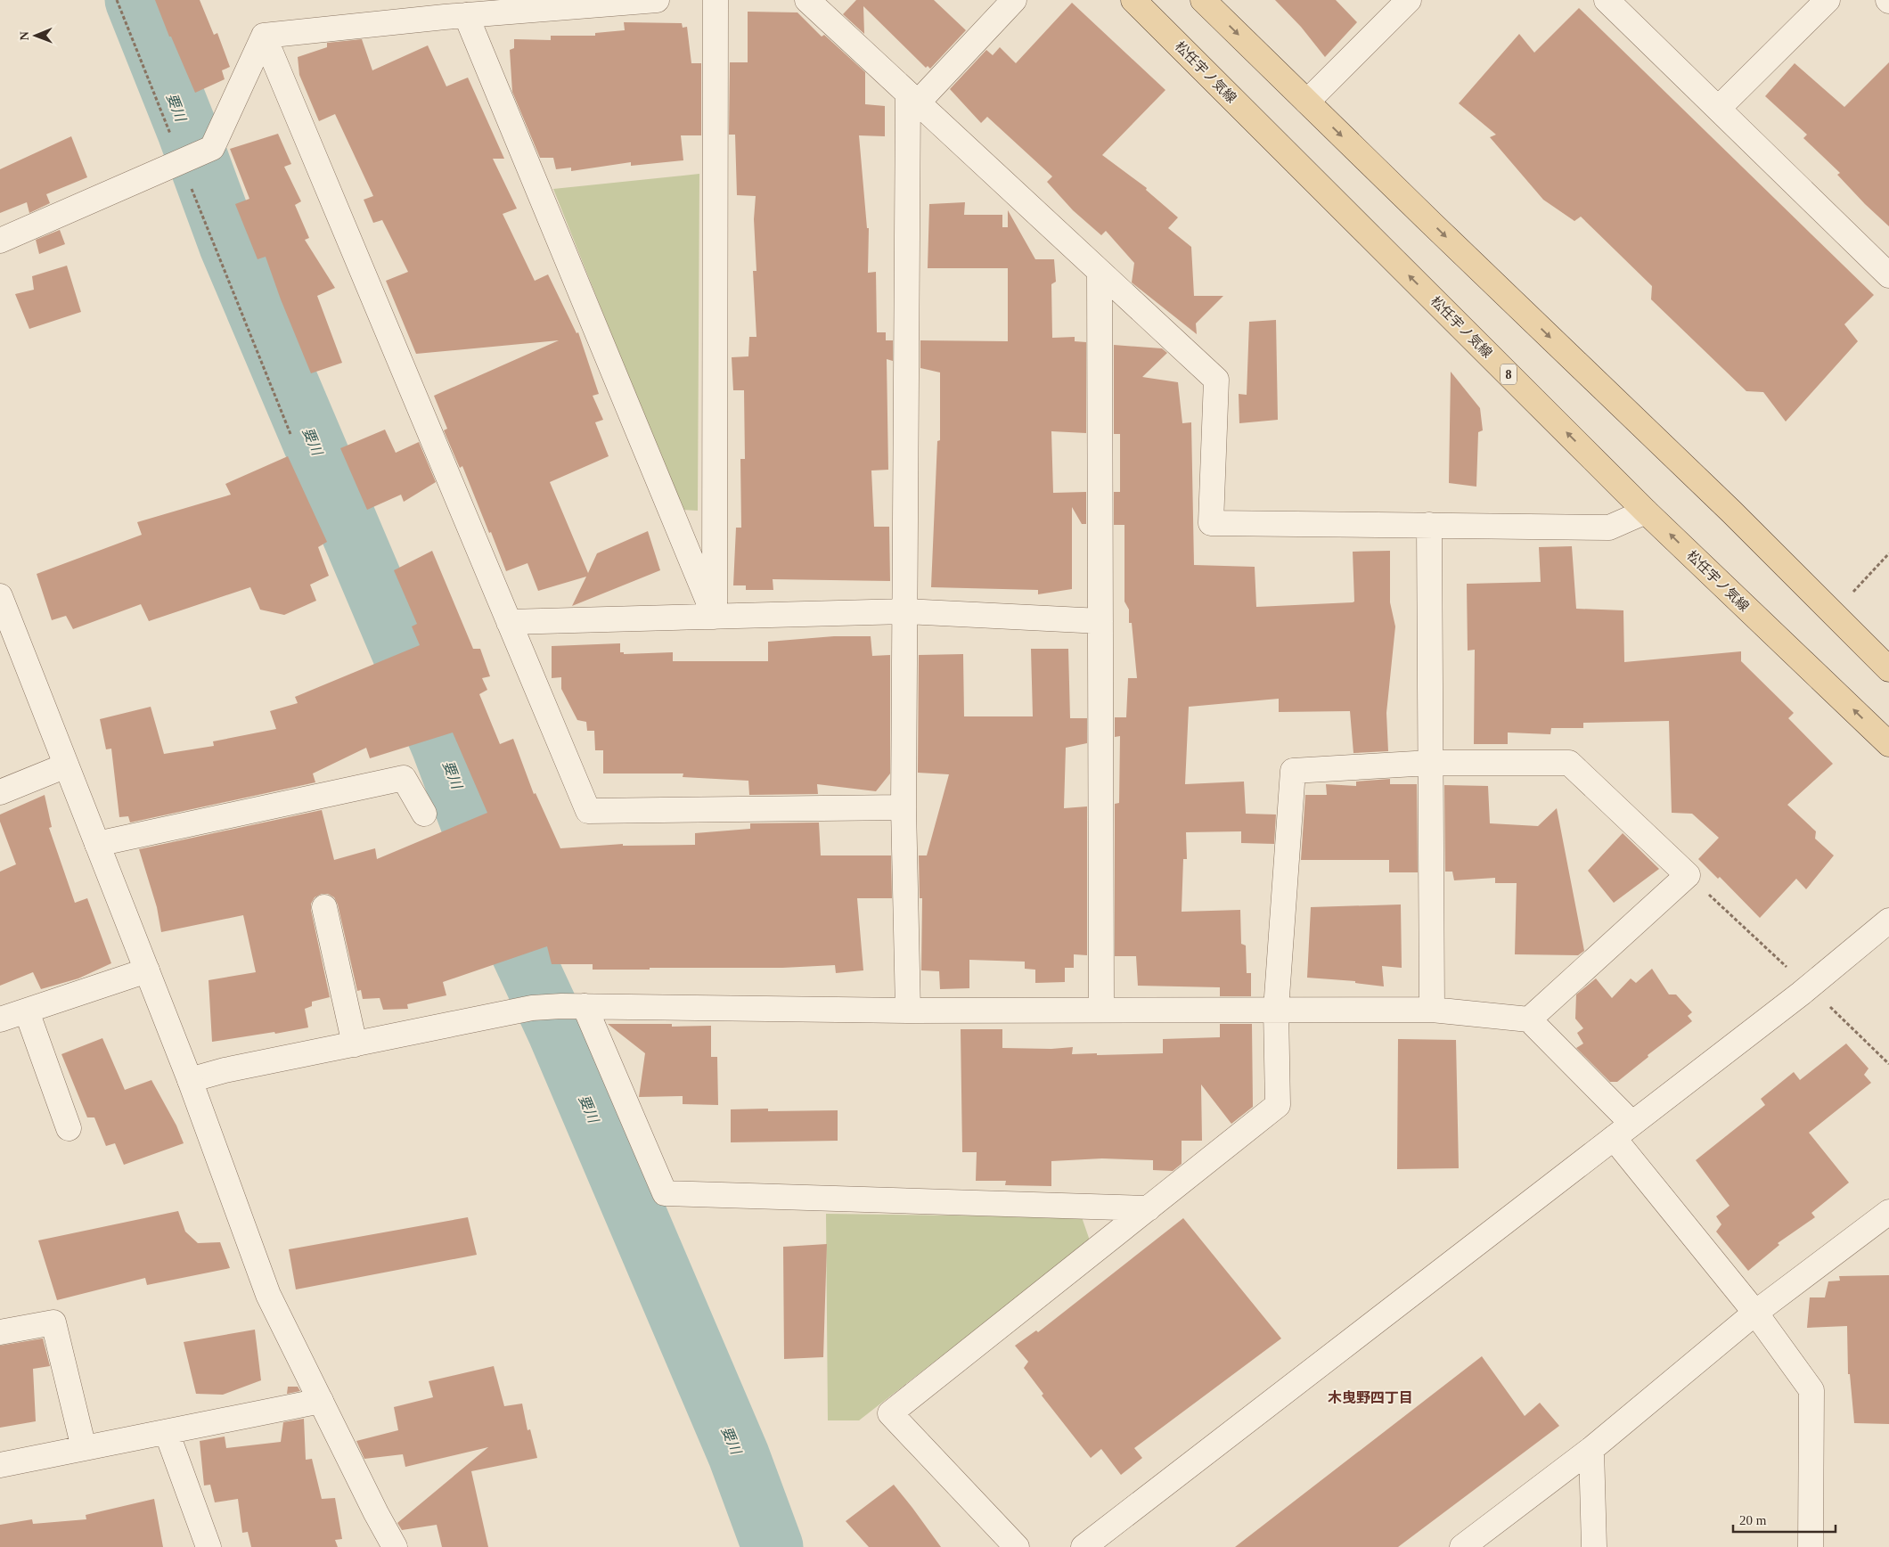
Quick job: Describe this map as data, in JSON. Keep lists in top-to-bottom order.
{
  "streets": {
    "main road": ["松任宇ノ気線", "8"]
  },
  "districts": ["木曳野四丁目"],
  "water": ["要川"],
  "scale_bar": "20 m",
  "north": "left"
}
